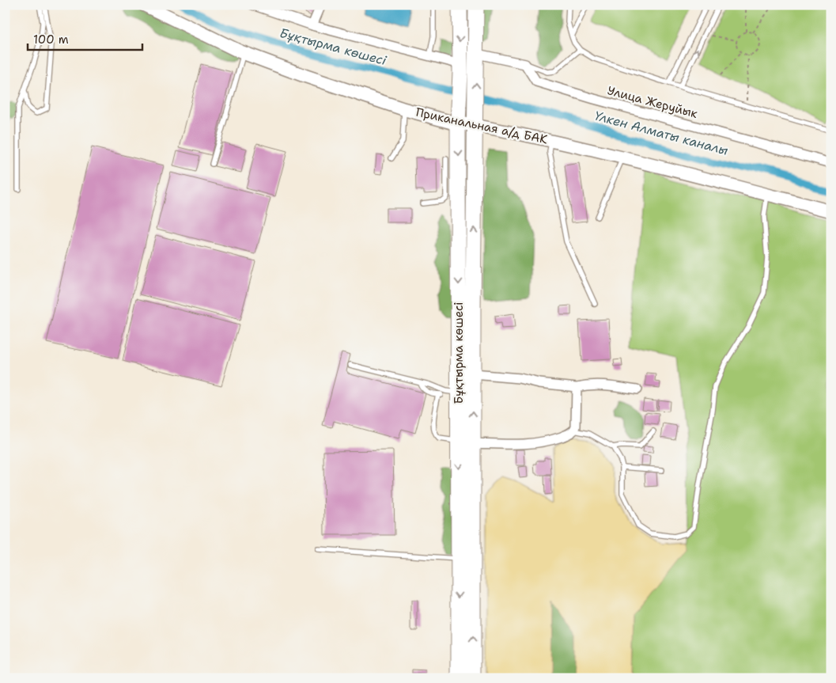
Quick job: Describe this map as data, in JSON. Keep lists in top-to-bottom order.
{
  "streets": {
    "main road": ["Приканальная а/д БАК", "Бұқтырма көшесі"],
    "street": ["Улица Жеруйык"]
  },
  "crossings": [
    ["Приканальная а/д БАК", "Бұқтырма көшесі"]
  ],
  "water": ["Бұқтырма көшесі", "Үлкен Алматы каналы"],
  "scale_bar": "100 m"
}
